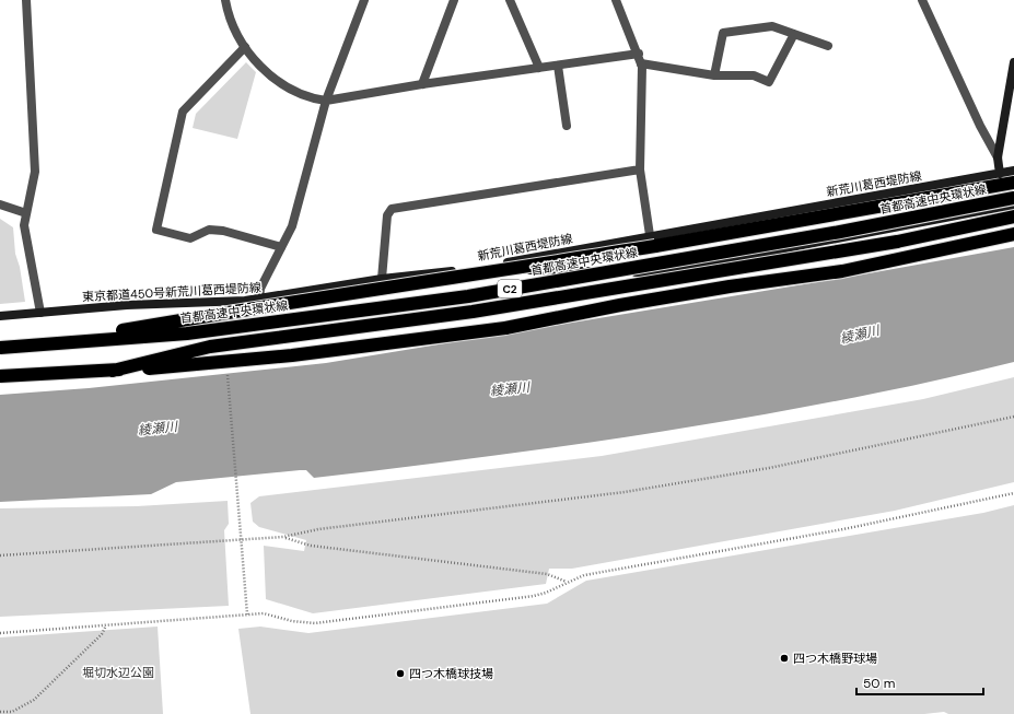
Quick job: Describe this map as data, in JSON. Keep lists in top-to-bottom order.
{
  "streets": {
    "highway": ["首都高速中央環状線", "C2"],
    "main road": ["新荒川葛西堤防線", "東京都道450号新荒川葛西堤防線"]
  },
  "crossings": [
    ["新荒川葛西堤防線", "東京都道450号新荒川葛西堤防線"]
  ],
  "water": ["綾瀬川"],
  "parks": ["堀切水辺公園"],
  "places": ["四つ木橋野球場", "四つ木橋球技場"],
  "scale_bar": "50 m"
}
